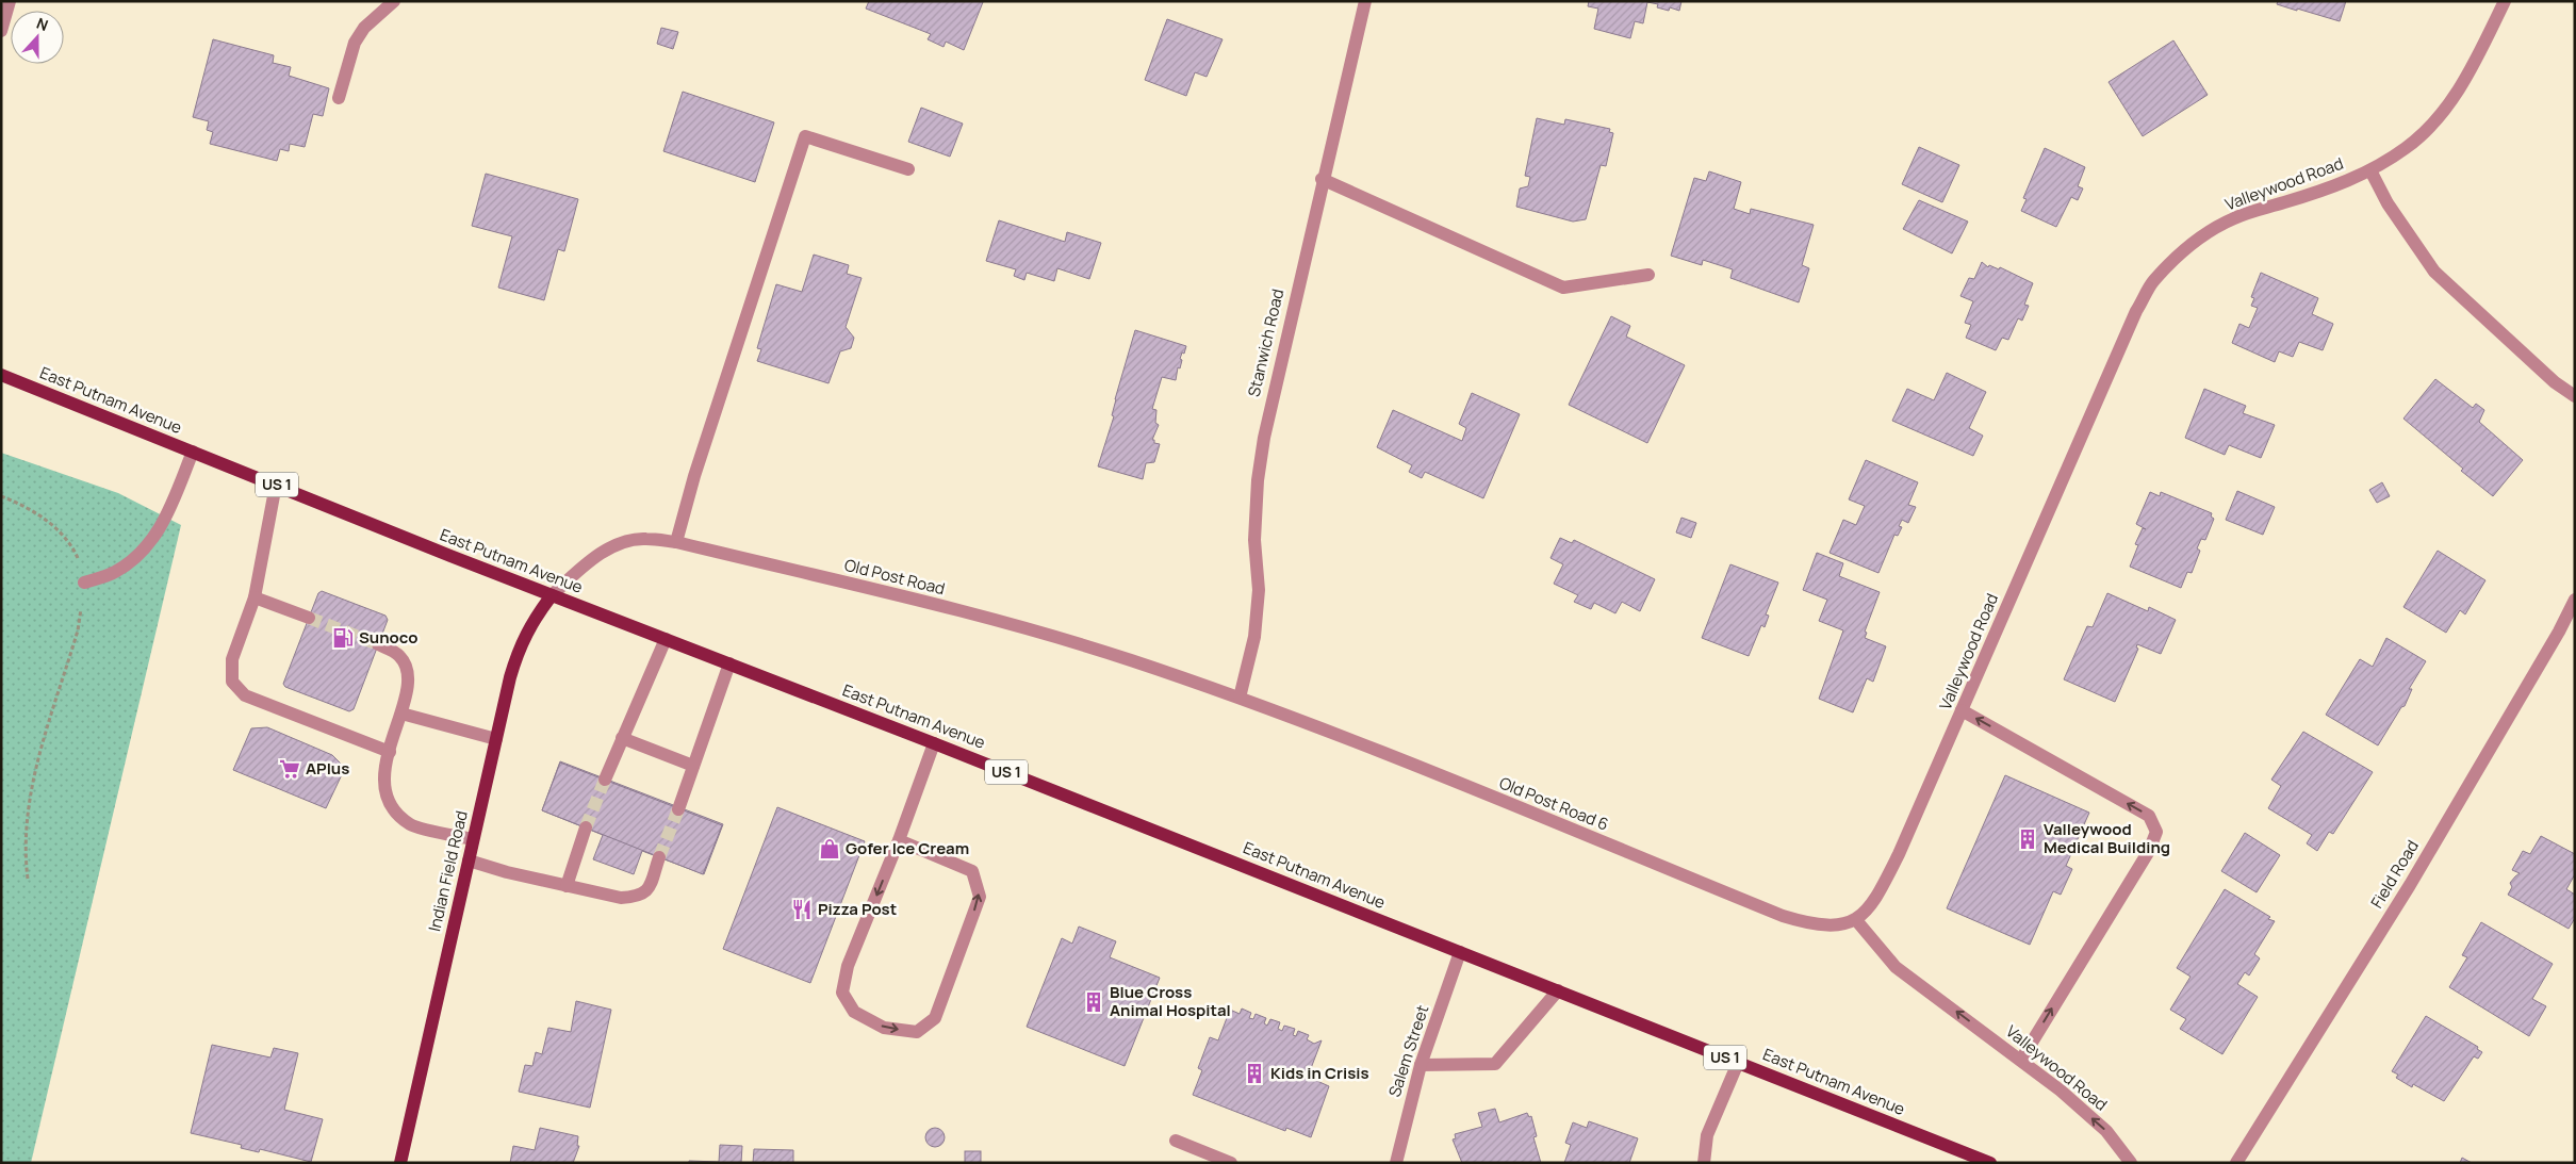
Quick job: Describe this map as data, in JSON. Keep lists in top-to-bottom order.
{
  "streets": {
    "main road": ["East Putnam Avenue", "US 1", "Indian Field Road"],
    "street": [
      "Valleywood Road",
      "Stanwich Road",
      "Old Post Road",
      "Old Post Road 6",
      "Field Road",
      "Salem Street"
    ]
  },
  "crossings": [
    ["Valleywood Road", "Old Post Road 6"],
    ["Stanwich Road", "Old Post Road"],
    ["Stanwich Road", "Old Post Road 6"],
    ["East Putnam Avenue", "Old Post Road"],
    ["East Putnam Avenue", "Indian Field Road"],
    ["East Putnam Avenue", "Salem Street"],
    ["Old Post Road", "Old Post Road 6"],
    ["Old Post Road", "Indian Field Road"]
  ],
  "places": {
    "fuel station": ["Sunoco"],
    "supermarket": ["APlus"],
    "building": ["Valleywood Medical Building", "Blue Cross Animal Hospital", "Kids in Crisis"],
    "shop": ["Gofer Ice Cream"],
    "restaurant": ["Pizza Post"]
  },
  "north": "top"
}
